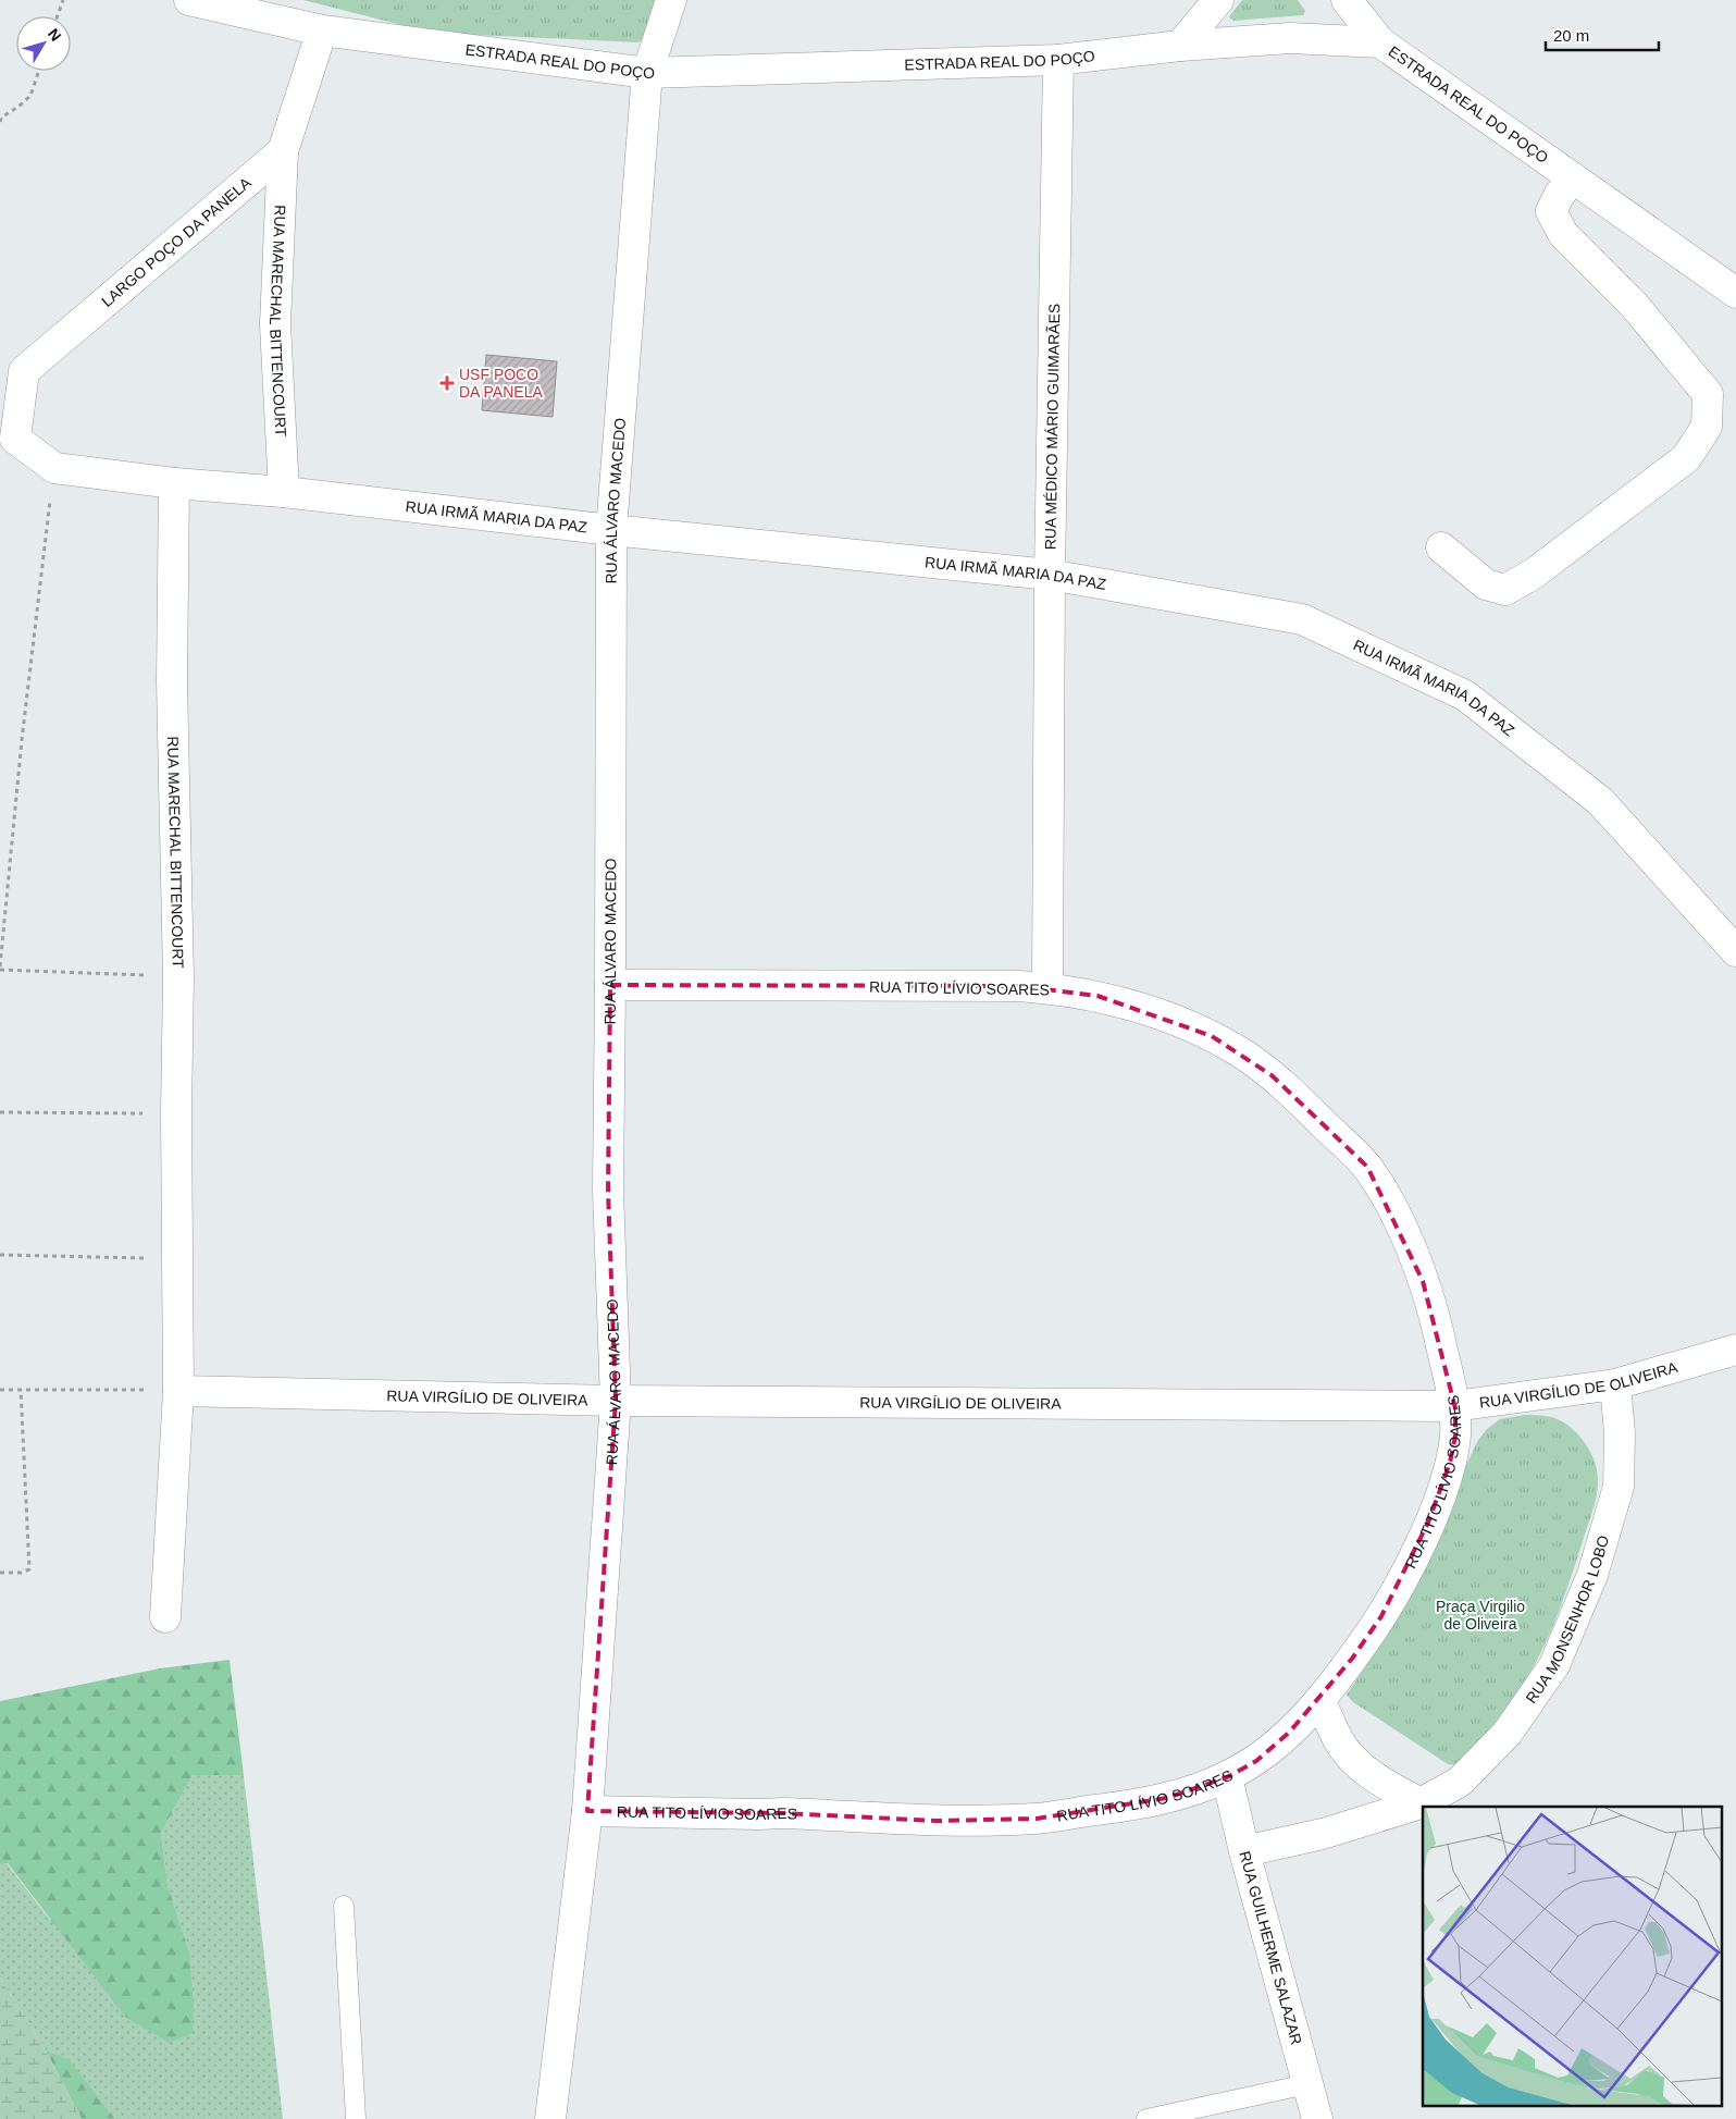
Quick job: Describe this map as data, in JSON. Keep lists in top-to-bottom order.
{
  "streets": {
    "street": [
      "ESTRADA REAL DO POÇO",
      "LARGO POÇO DA PANELA",
      "RUA MARECHAL BITTENCOURT",
      "RUA MÉDICO MÁRIO GUIMARÃES",
      "RUA ÁLVARO MACEDO",
      "RUA IRMÃ MARIA DA PAZ",
      "RUA TITO LÍVIO SOARES",
      "RUA VIRGÍLIO DE OLIVEIRA",
      "RUA MONSENHOR LOBO",
      "RUA GUILHERME SALAZAR"
    ]
  },
  "crossings": [
    ["ESTRADA REAL DO POÇO", "RUA MÉDICO MÁRIO GUIMARÃES"],
    ["ESTRADA REAL DO POÇO", "RUA ÁLVARO MACEDO"],
    ["LARGO POÇO DA PANELA", "RUA MARECHAL BITTENCOURT"],
    ["RUA MARECHAL BITTENCOURT", "RUA IRMÃ MARIA DA PAZ"],
    ["RUA MARECHAL BITTENCOURT", "RUA VIRGÍLIO DE OLIVEIRA"],
    ["RUA MÉDICO MÁRIO GUIMARÃES", "RUA IRMÃ MARIA DA PAZ"],
    ["RUA MÉDICO MÁRIO GUIMARÃES", "RUA TITO LÍVIO SOARES"],
    ["RUA ÁLVARO MACEDO", "RUA IRMÃ MARIA DA PAZ"],
    ["RUA ÁLVARO MACEDO", "RUA TITO LÍVIO SOARES"],
    ["RUA ÁLVARO MACEDO", "RUA VIRGÍLIO DE OLIVEIRA"],
    ["RUA TITO LÍVIO SOARES", "RUA VIRGÍLIO DE OLIVEIRA"],
    ["RUA TITO LÍVIO SOARES", "RUA GUILHERME SALAZAR"],
    ["RUA VIRGÍLIO DE OLIVEIRA", "RUA MONSENHOR LOBO"],
    ["RUA MONSENHOR LOBO", "RUA GUILHERME SALAZAR"]
  ],
  "parks": ["Praça Virgilio de Oliveira"],
  "places": {
    "health": ["USF POCO DA PANELA"]
  },
  "scale_bar": "20 m",
  "north": "top right"
}
